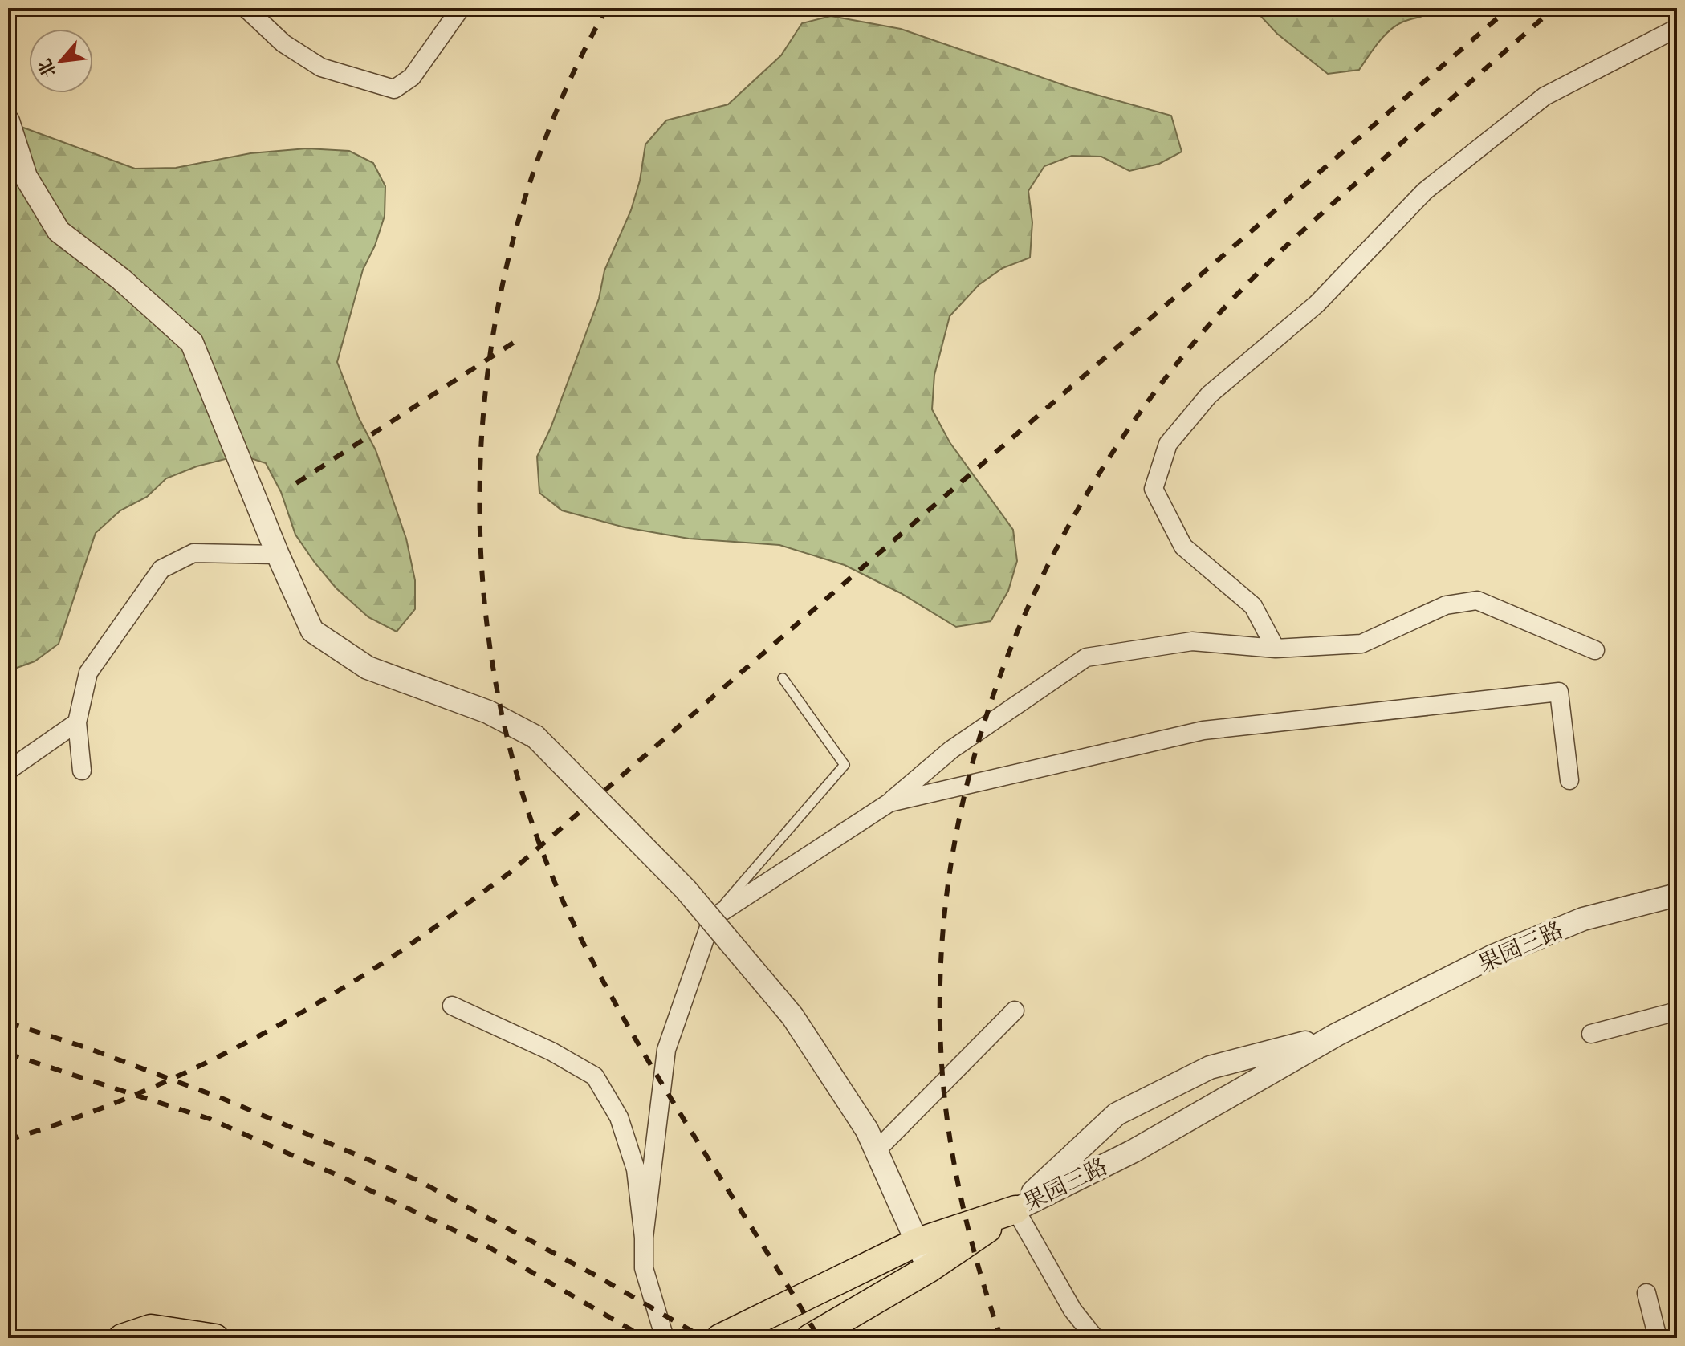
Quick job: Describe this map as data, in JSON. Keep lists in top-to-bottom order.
{
  "streets": {
    "street": ["果园三路"]
  },
  "north": "bottom left"
}
